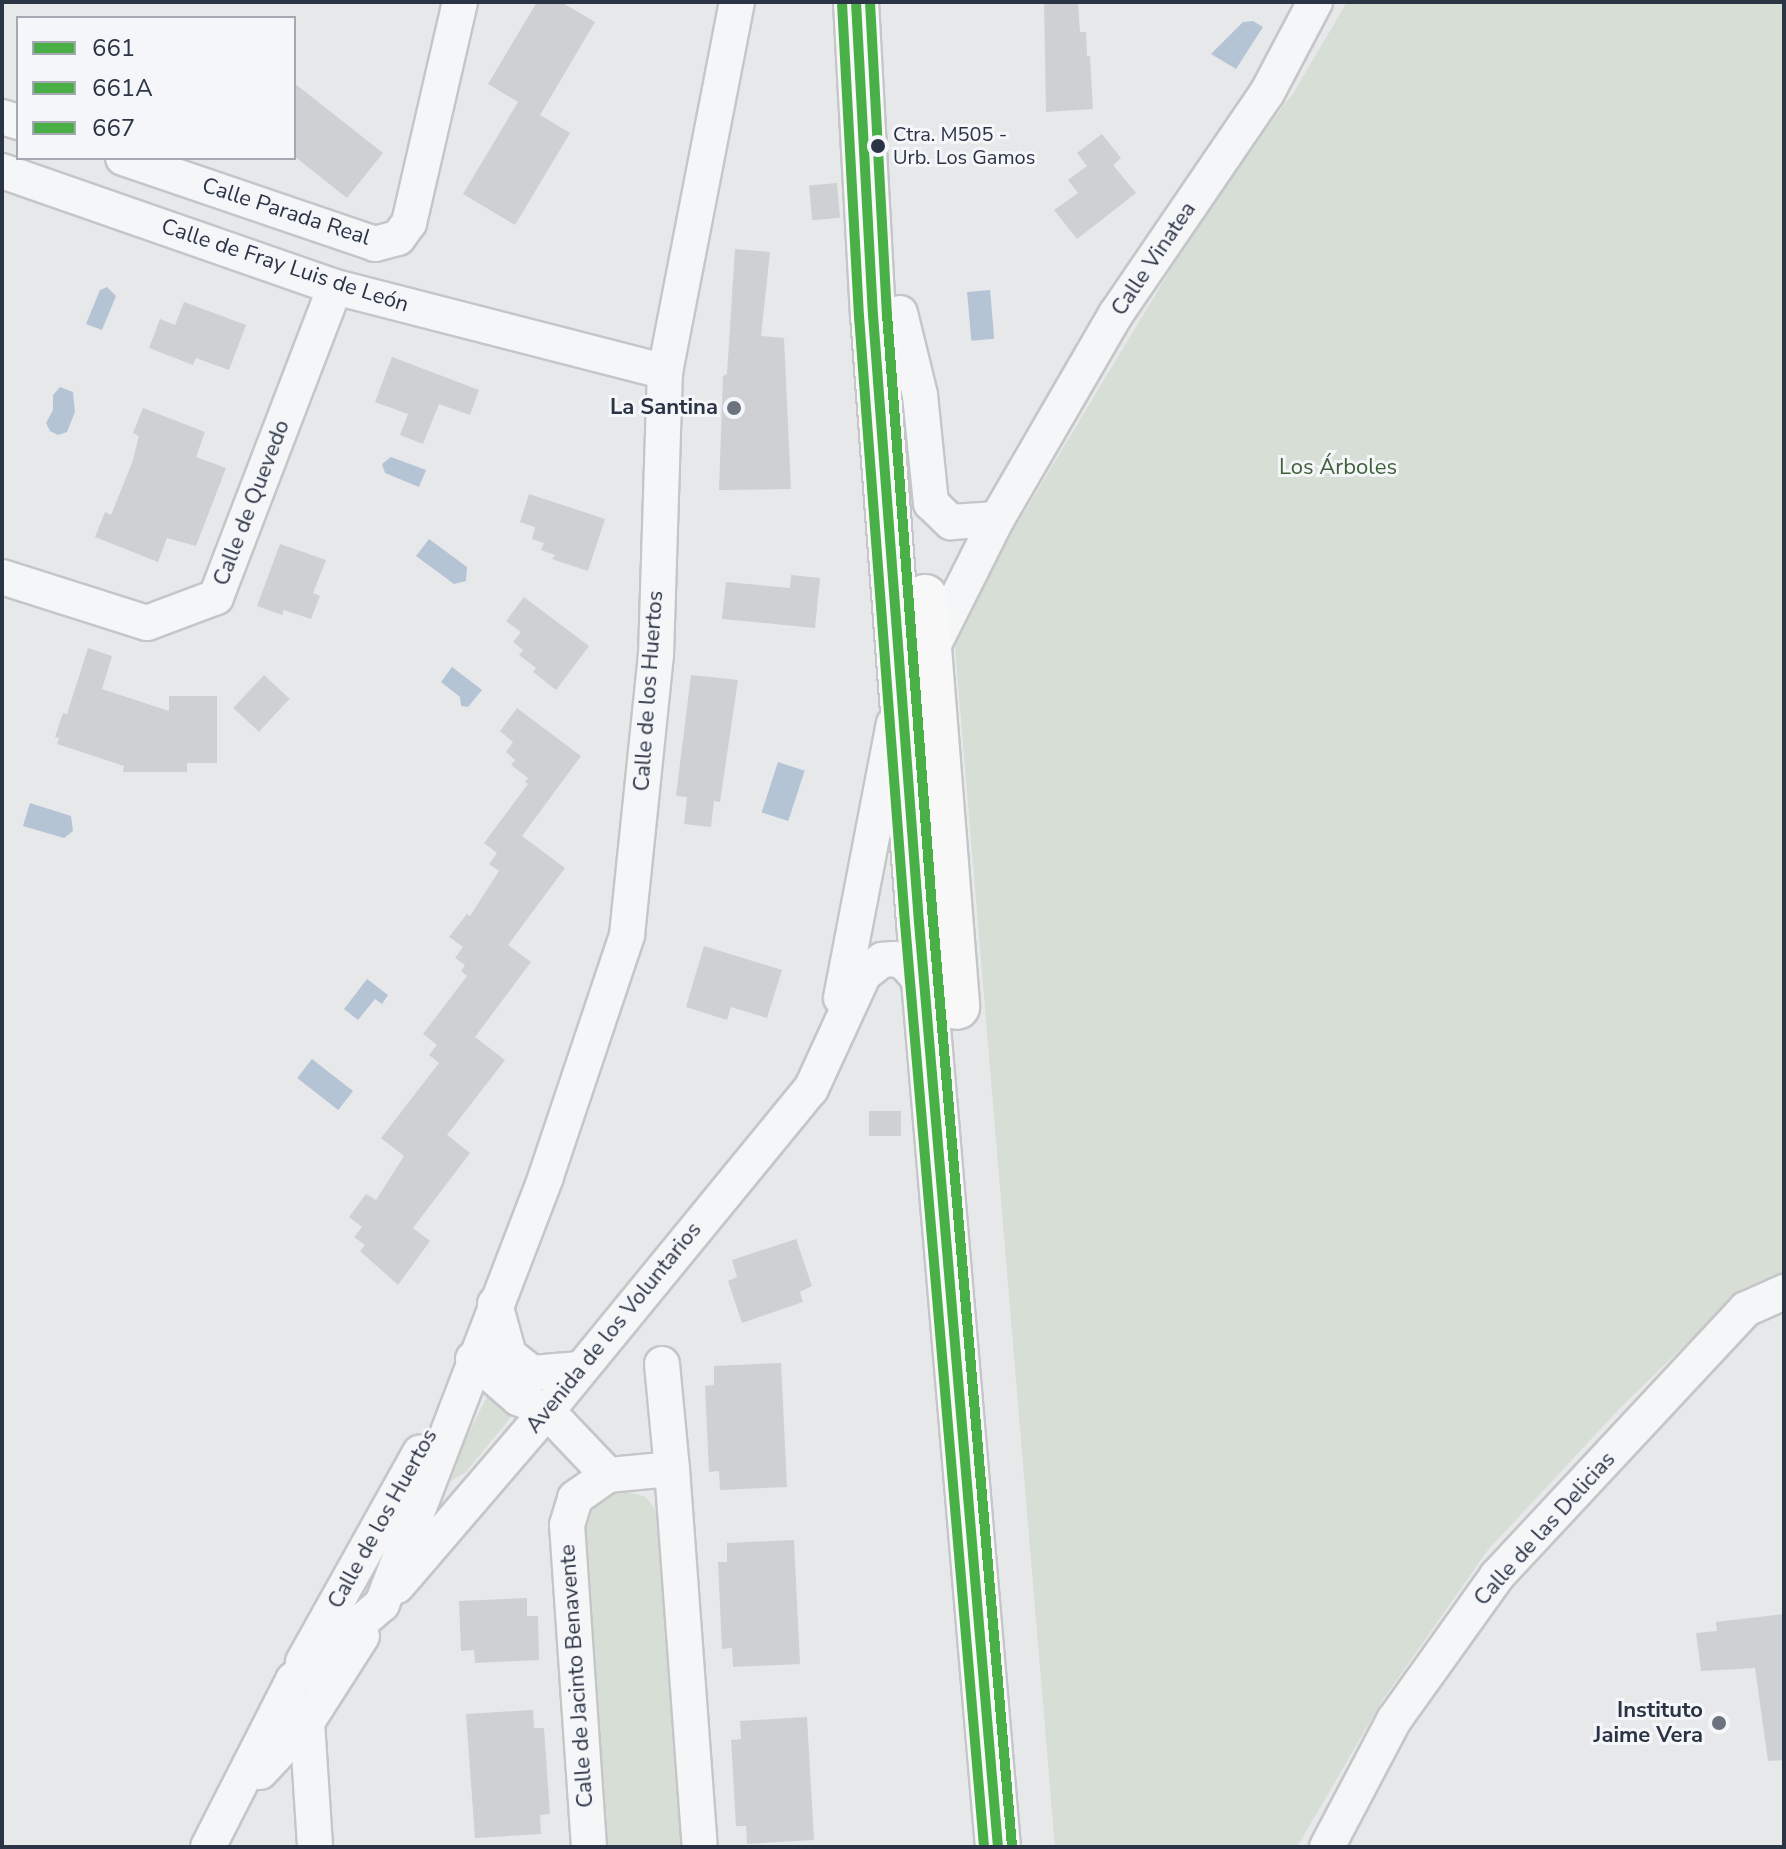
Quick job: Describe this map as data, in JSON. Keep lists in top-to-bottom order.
{
  "streets": {
    "street": [
      "Calle Parada Real",
      "Calle Vinatea",
      "Calle de Fray Luis de León",
      "Calle de Quevedo",
      "Calle de los Huertos",
      "Avenida de los Voluntarios",
      "Calle de las Delicias",
      "Calle de Jacinto Benavente"
    ]
  },
  "crossings": [
    ["Calle de Fray Luis de León", "Calle de Quevedo"],
    ["Calle de Fray Luis de León", "Calle de los Huertos"],
    ["Calle de los Huertos", "Avenida de los Voluntarios"]
  ],
  "parks": ["Los Árboles"],
  "places": ["Ctra. M505 - Urb. Los Gamos", "La Santina", "Instituto Jaime Vera"],
  "lines": ["transit line 661", "transit line 667", "transit line 661A"],
  "legend": ["661", "661A", "667"]
}
